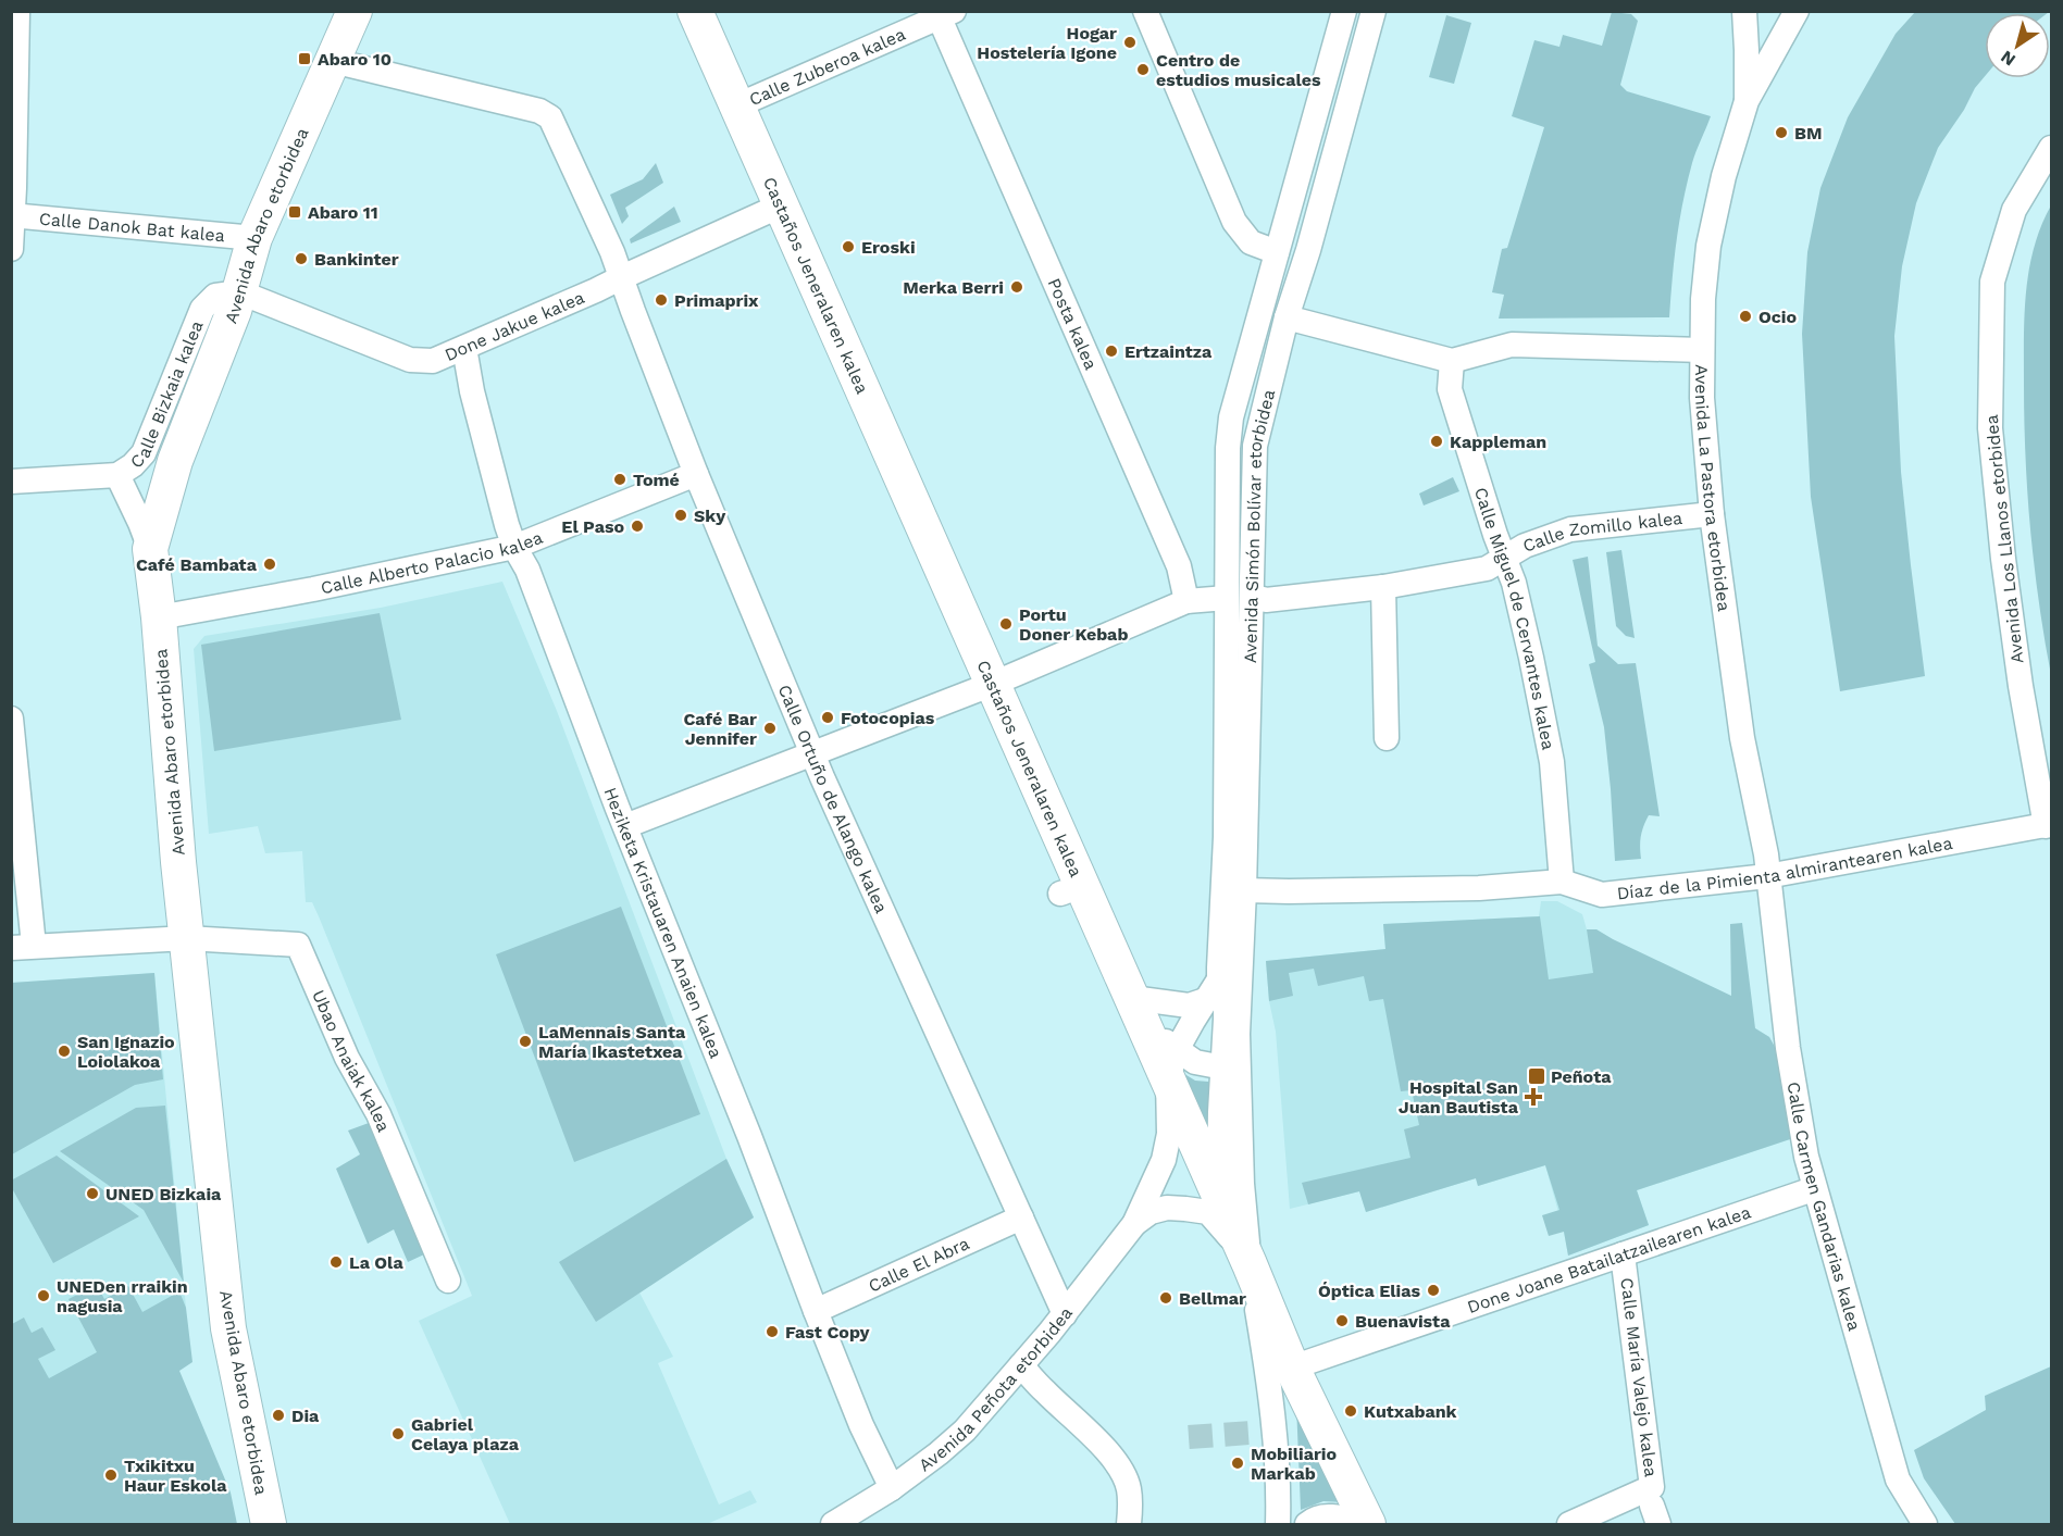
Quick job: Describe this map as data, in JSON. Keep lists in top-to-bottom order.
{
  "streets": {
    "street": [
      "Calle Zuberoa kalea",
      "Calle Danok Bat kalea",
      "Avenida Abaro etorbidea",
      "Castaños Jeneralaren kalea",
      "Posta kalea",
      "Done Jakue kalea",
      "Calle Bizkaia kalea",
      "Avenida La Pastora etorbidea",
      "Avenida Simón Bolívar etorbidea",
      "Calle Zomillo kalea",
      "Avenida Los Llanos etorbidea",
      "Calle Alberto Palacio kalea",
      "Calle Miguel de Cervantes kalea",
      "Calle Ortuño de Alango kalea",
      "Díaz de la Pimienta almirantearen kalea",
      "Heziketa Kristauaren Anaien kalea",
      "Ubao Anaiak kalea",
      "Calle Carmen Gandarias kalea",
      "Done Joane Batailatzailearen kalea",
      "Calle El Abra",
      "Calle María Valejo kalea",
      "Avenida Peñota etorbidea"
    ]
  },
  "crossings": [
    ["Calle Zuberoa kalea", "Castaños Jeneralaren kalea"],
    ["Calle Zuberoa kalea", "Posta kalea"],
    ["Calle Danok Bat kalea", "Avenida Abaro etorbidea"],
    ["Avenida Abaro etorbidea", "Done Jakue kalea"],
    ["Avenida Abaro etorbidea", "Calle Bizkaia kalea"],
    ["Avenida Abaro etorbidea", "Calle Alberto Palacio kalea"],
    ["Avenida Abaro etorbidea", "Calle Ortuño de Alango kalea"],
    ["Avenida Abaro etorbidea", "Ubao Anaiak kalea"],
    ["Castaños Jeneralaren kalea", "Done Jakue kalea"],
    ["Castaños Jeneralaren kalea", "Avenida Simón Bolívar etorbidea"],
    ["Castaños Jeneralaren kalea", "Done Joane Batailatzailearen kalea"],
    ["Castaños Jeneralaren kalea", "Avenida Peñota etorbidea"],
    ["Done Jakue kalea", "Calle Bizkaia kalea"],
    ["Done Jakue kalea", "Calle Ortuño de Alango kalea"],
    ["Done Jakue kalea", "Heziketa Kristauaren Anaien kalea"],
    ["Avenida La Pastora etorbidea", "Calle Zomillo kalea"],
    ["Avenida La Pastora etorbidea", "Díaz de la Pimienta almirantearen kalea"],
    ["Avenida La Pastora etorbidea", "Calle Carmen Gandarias kalea"],
    ["Avenida Simón Bolívar etorbidea", "Calle Zomillo kalea"],
    ["Avenida Simón Bolívar etorbidea", "Díaz de la Pimienta almirantearen kalea"],
    ["Avenida Simón Bolívar etorbidea", "Avenida Peñota etorbidea"],
    ["Calle Zomillo kalea", "Calle Miguel de Cervantes kalea"],
    ["Avenida Los Llanos etorbidea", "Díaz de la Pimienta almirantearen kalea"],
    ["Calle Alberto Palacio kalea", "Calle Ortuño de Alango kalea"],
    ["Calle Alberto Palacio kalea", "Heziketa Kristauaren Anaien kalea"],
    ["Calle Miguel de Cervantes kalea", "Díaz de la Pimienta almirantearen kalea"],
    ["Calle Ortuño de Alango kalea", "Calle El Abra"],
    ["Calle Ortuño de Alango kalea", "Avenida Peñota etorbidea"],
    ["Díaz de la Pimienta almirantearen kalea", "Calle Carmen Gandarias kalea"],
    ["Heziketa Kristauaren Anaien kalea", "Calle El Abra"],
    ["Heziketa Kristauaren Anaien kalea", "Avenida Peñota etorbidea"],
    ["Calle Carmen Gandarias kalea", "Done Joane Batailatzailearen kalea"],
    ["Done Joane Batailatzailearen kalea", "Calle María Valejo kalea"]
  ],
  "places": {
    "other": [
      "Hogar Hostelería Igone",
      "Centro de estudios musicales",
      "BM",
      "Eroski",
      "Bankinter",
      "Merka Berri",
      "Primaprix",
      "Ocio",
      "Ertzaintza",
      "Kappleman",
      "Tomé",
      "Sky",
      "El Paso",
      "Café Bambata",
      "Portu Doner Kebab",
      "Fotocopias",
      "Café Bar Jennifer",
      "LaMennais Santa María Ikastetxea",
      "San Ignazio Loiolakoa",
      "UNED Bizkaia",
      "La Ola",
      "Óptica Elias",
      "UNEDen rraikin nagusia",
      "Bellmar",
      "Buenavista",
      "Fast Copy",
      "Kutxabank",
      "Dia",
      "Gabriel Celaya plaza",
      "Mobiliario Markab",
      "Txikitxu Haur Eskola"
    ],
    "transit": ["Abaro 10", "Abaro 11", "Peñota"],
    "health": ["Hospital San Juan Bautista"]
  },
  "north": "bottom left"
}
